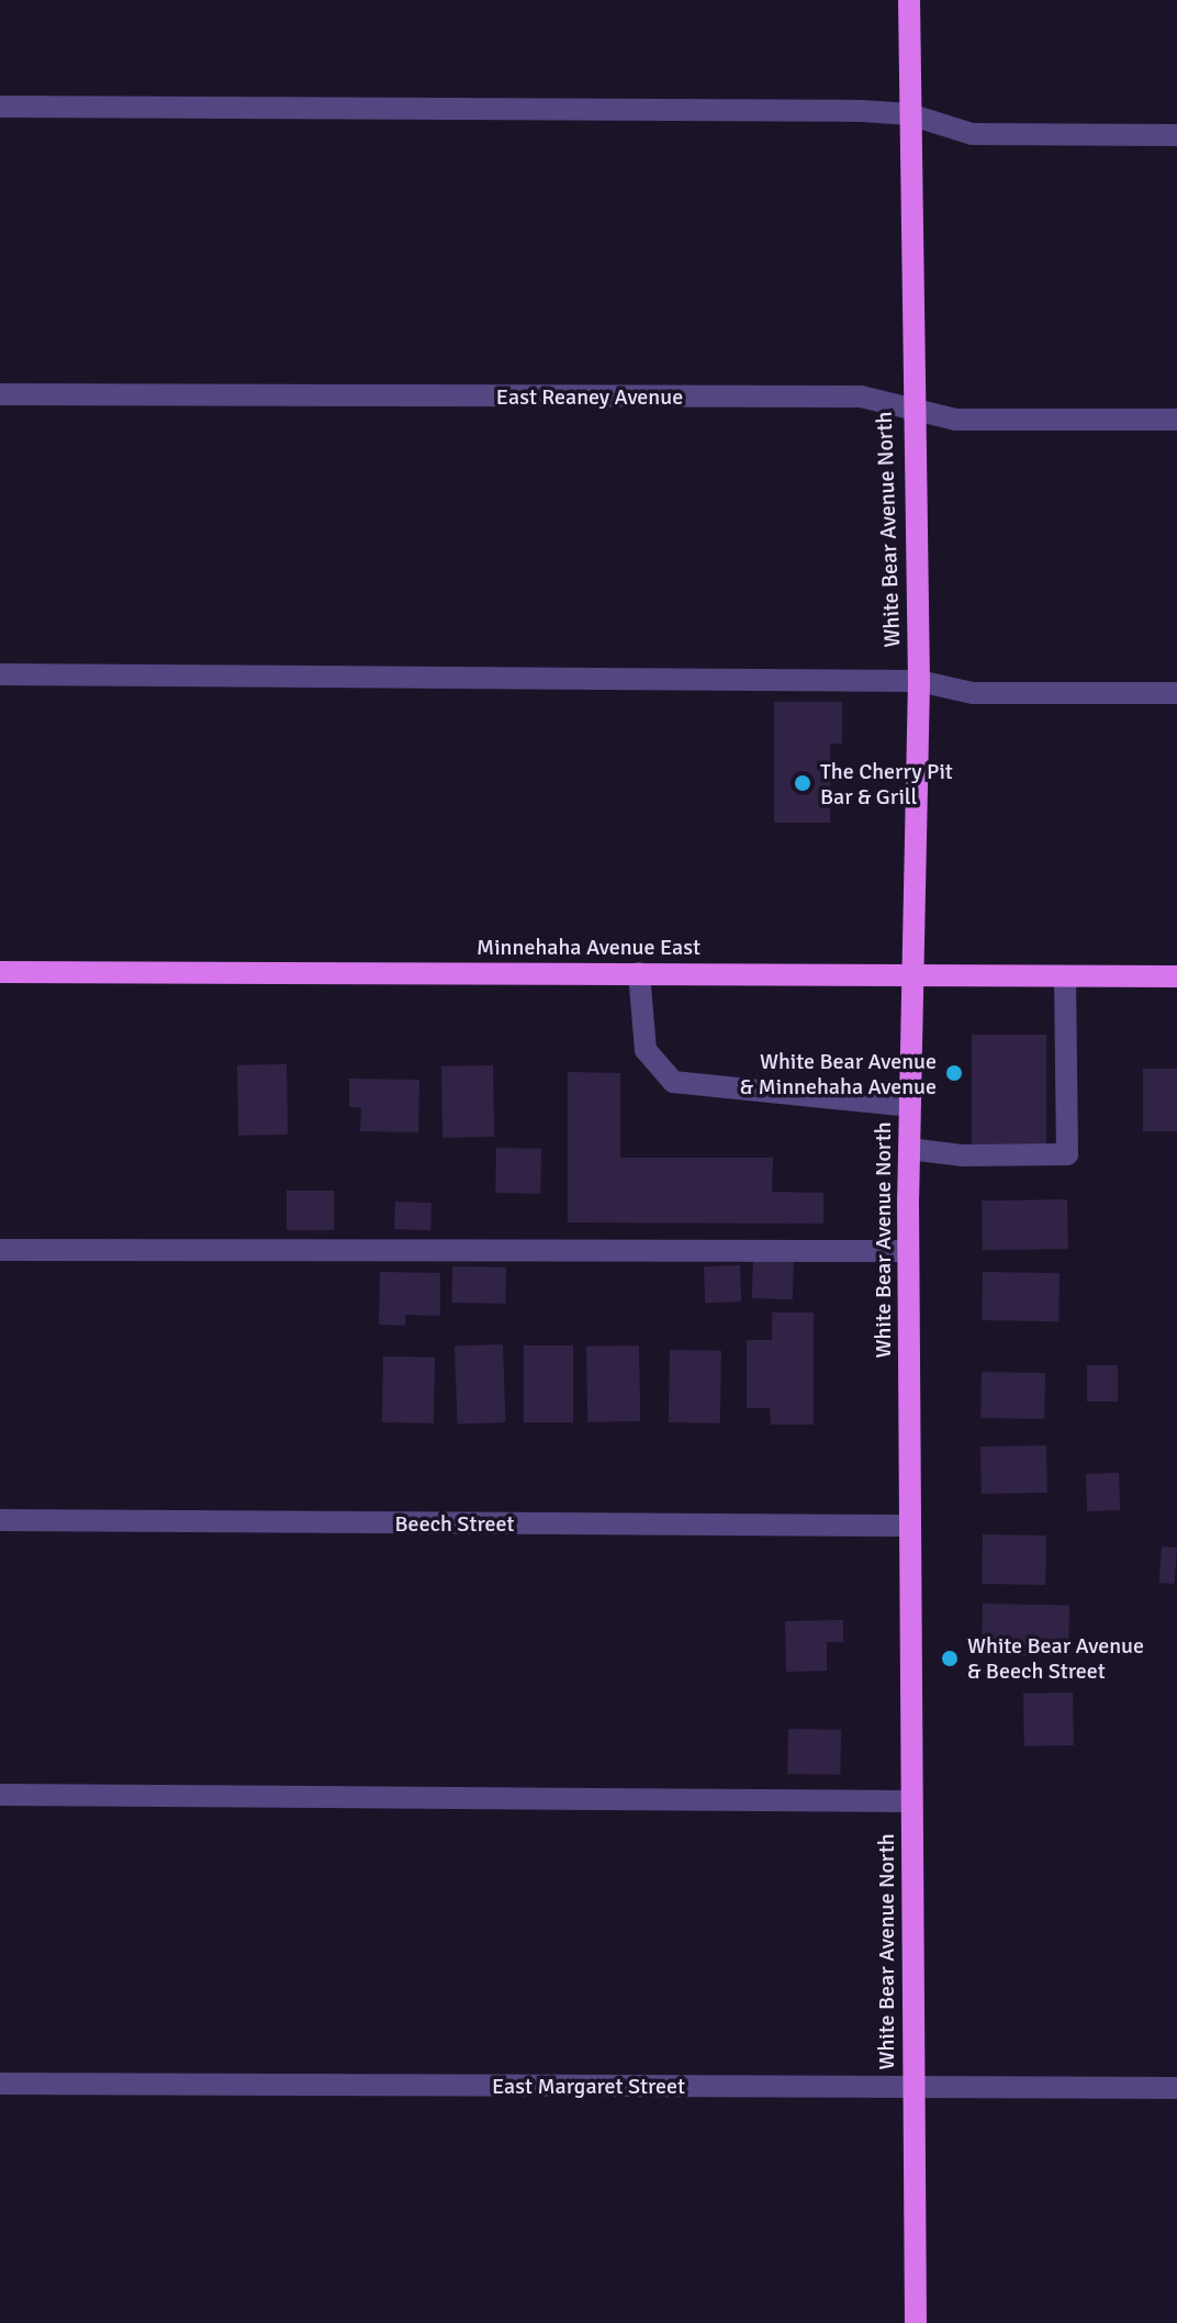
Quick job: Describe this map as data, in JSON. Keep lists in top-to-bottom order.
{
  "streets": {
    "main road": ["White Bear Avenue North", "Minnehaha Avenue East"],
    "street": ["East Reaney Avenue", "Beech Street", "East Margaret Street"]
  },
  "crossings": [
    ["East Reaney Avenue", "White Bear Avenue North"],
    ["White Bear Avenue North", "Minnehaha Avenue East"],
    ["White Bear Avenue North", "Beech Street"],
    ["White Bear Avenue North", "East Margaret Street"]
  ],
  "places": ["The Cherry Pit Bar & Grill", "White Bear Avenue & Minnehaha Avenue", "White Bear Avenue & Beech Street"]
}
